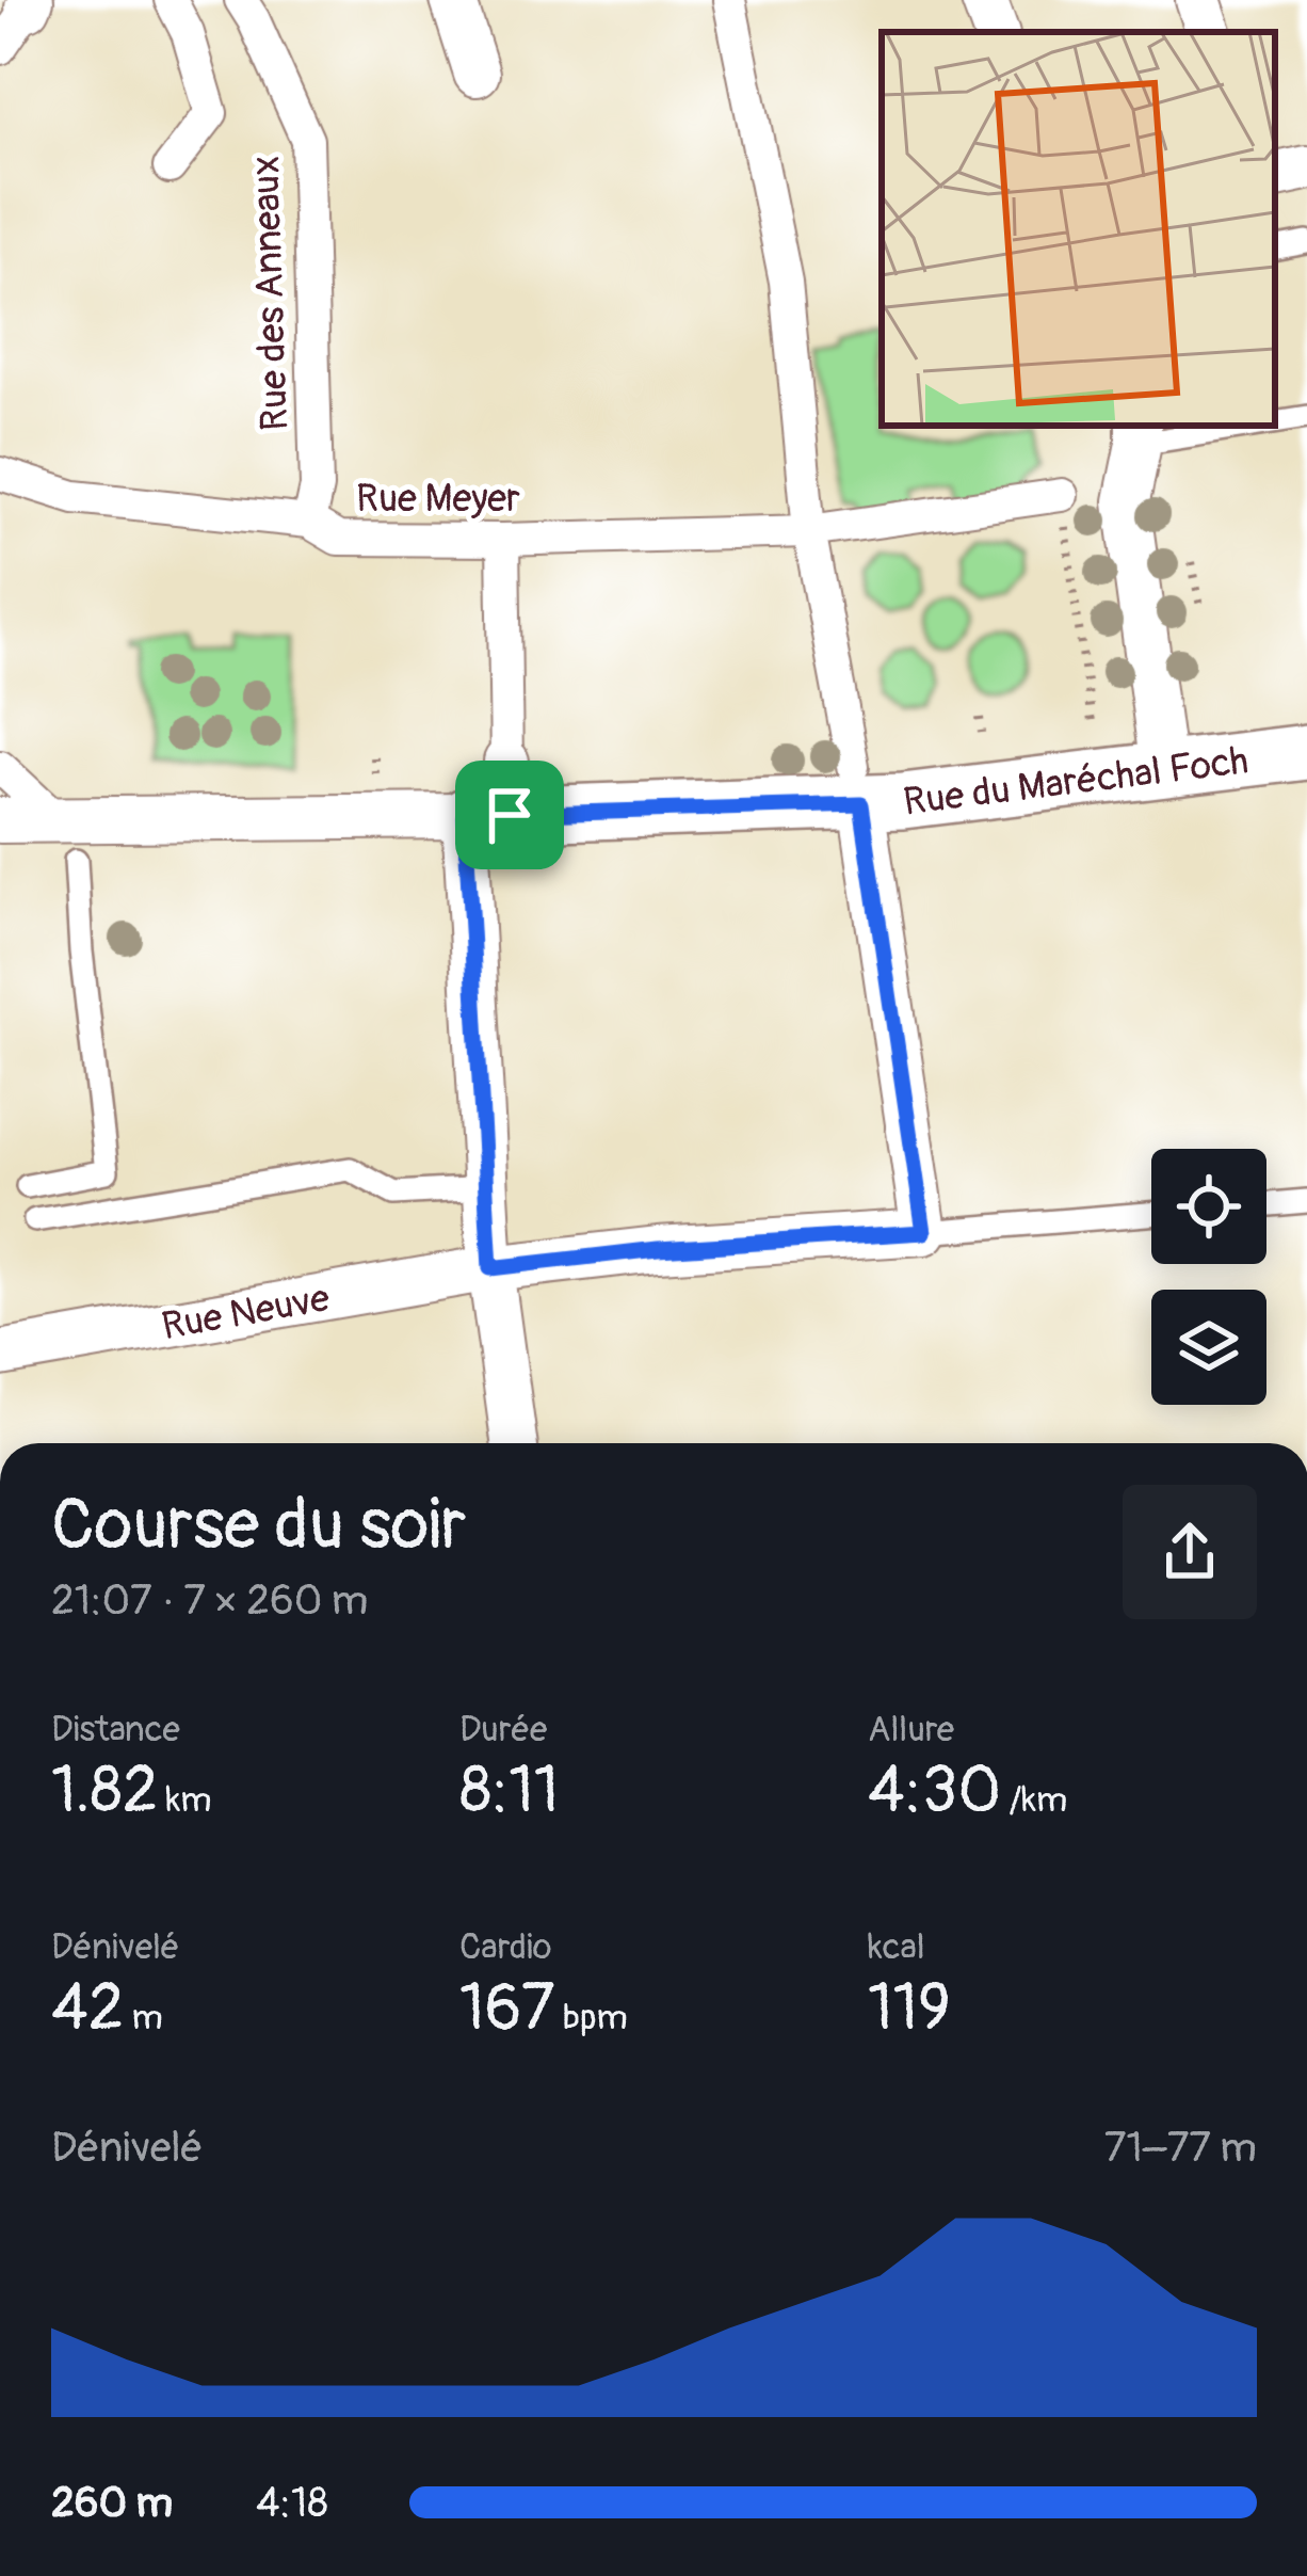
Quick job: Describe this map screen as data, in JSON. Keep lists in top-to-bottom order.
{
  "streets": {
    "street": [
      "Rue des Anneaux",
      "Rue Meyer",
      "Rue du Maréchal Foch",
      "Rue Neuve"
    ]
  },
  "crossings": [
    ["Rue des Anneaux", "Rue Meyer"]
  ],
  "page": {
    "heading": ["Course du soir", "21:07 · 7 × 260 m"],
    "stats": [
      ["Distance", "1.82 km"],
      ["Durée", "8:11"],
      ["Allure", "4:30 /km"],
      ["Dénivelé", "42 m"],
      ["Cardio", "167 bpm"],
      ["kcal", "119"]
    ],
    "chart": ["Dénivelé", "71–77 m"],
    "list": [
      {
        "name": "260 m",
        "note": "4:18"
      }
    ]
  }
}
